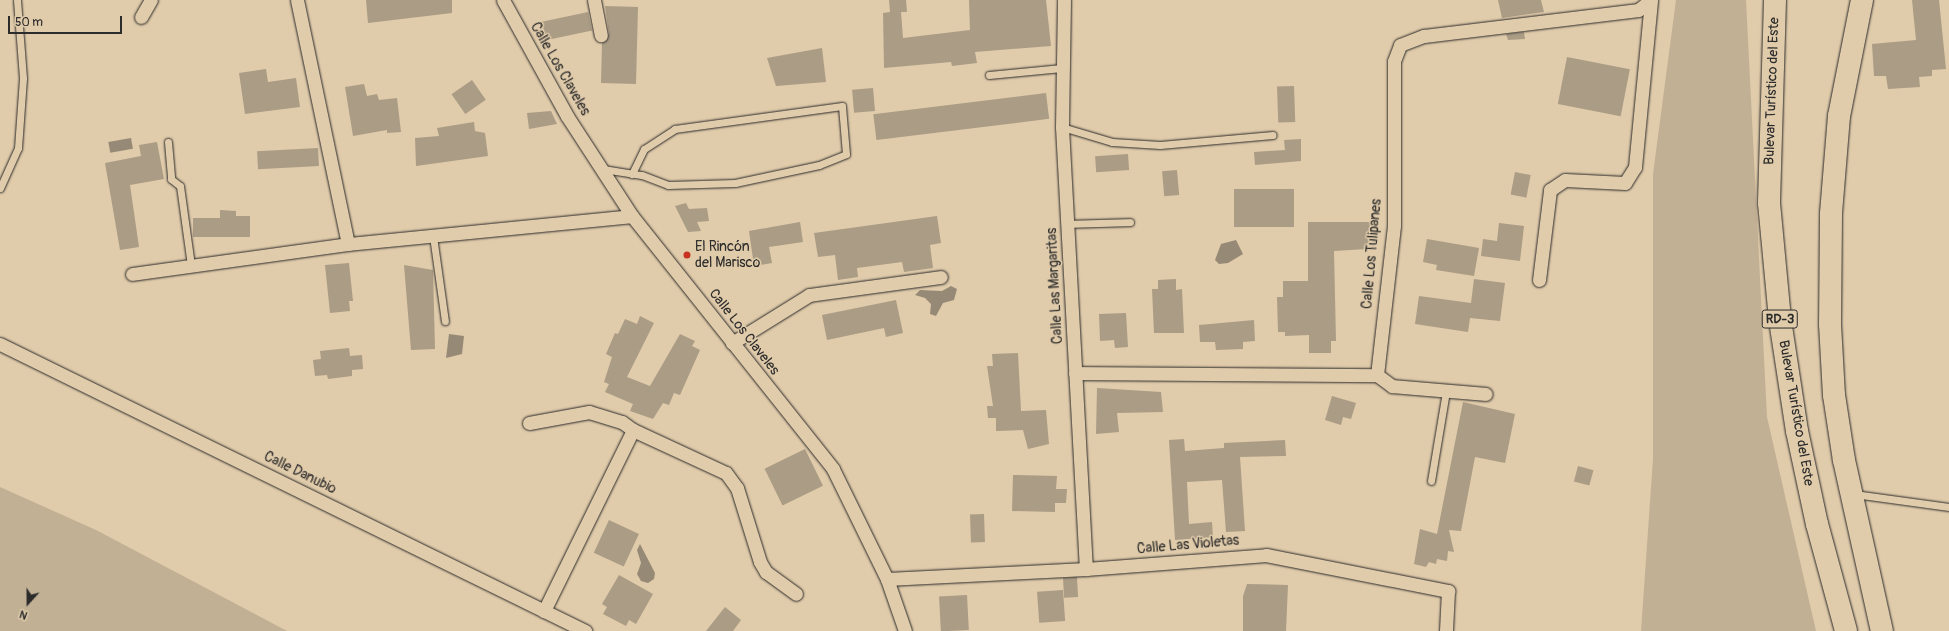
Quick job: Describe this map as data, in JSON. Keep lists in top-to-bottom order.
{
  "streets": {
    "highway": ["Bulevar Turístico del Este", "RD-3"],
    "street": [
      "Calle Los Claveles",
      "Calle Los Tulipanes",
      "Calle Las Margaritas",
      "Calle Danubio",
      "Calle Las Violetas"
    ]
  },
  "crossings": [
    ["Calle Los Claveles", "Calle Las Violetas"],
    ["Calle Las Margaritas", "Calle Las Violetas"]
  ],
  "places": ["El Rincón del Marisco"],
  "scale_bar": "50 m",
  "north": "bottom"
}
